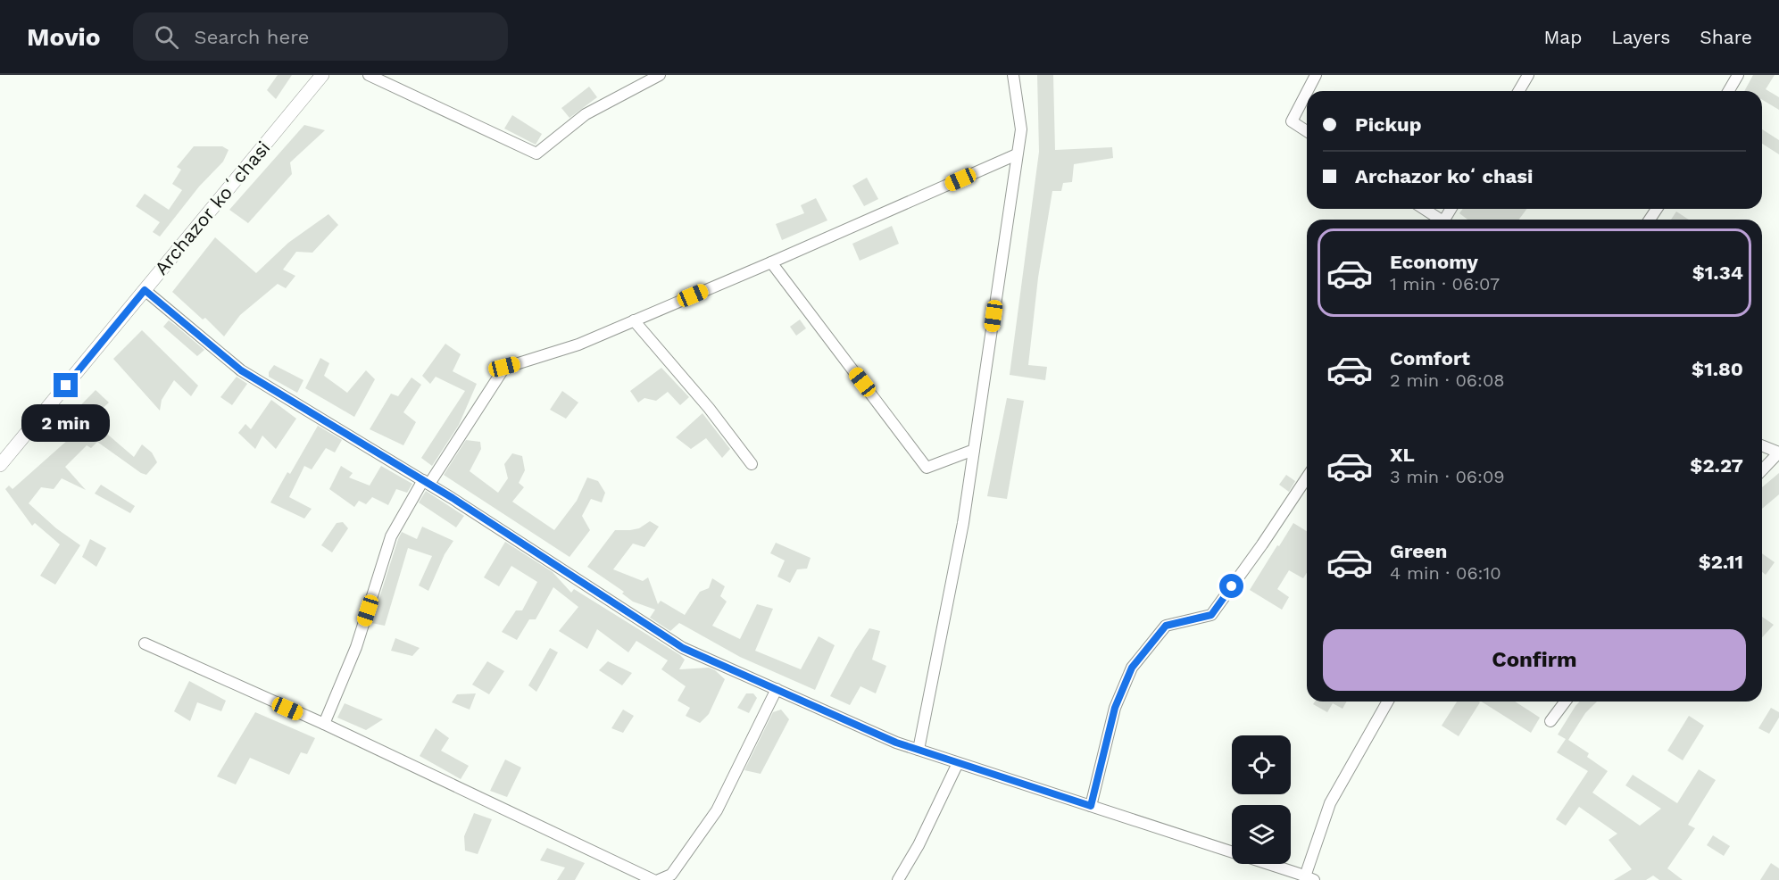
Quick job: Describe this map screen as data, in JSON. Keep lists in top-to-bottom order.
{
  "streets": {
    "street": ["Archazor koʻchasi"]
  },
  "page": {
    "header": "Movio",
    "search": "Search here",
    "nav": ["Map", "Layers", "Share"],
    "banner": ["Pickup", "Archazor koʻchasi"],
    "list": [
      {
        "name": "Economy",
        "note": "1 min · 06:07",
        "value": "$1.34"
      },
      {
        "name": "Comfort",
        "note": "2 min · 06:08",
        "value": "$1.80"
      },
      {
        "name": "XL",
        "note": "3 min · 06:09",
        "value": "$2.27"
      },
      {
        "name": "Green",
        "note": "4 min · 06:10",
        "value": "$2.11"
      }
    ],
    "bubble": "2 min",
    "buttons": "Confirm"
  }
}
